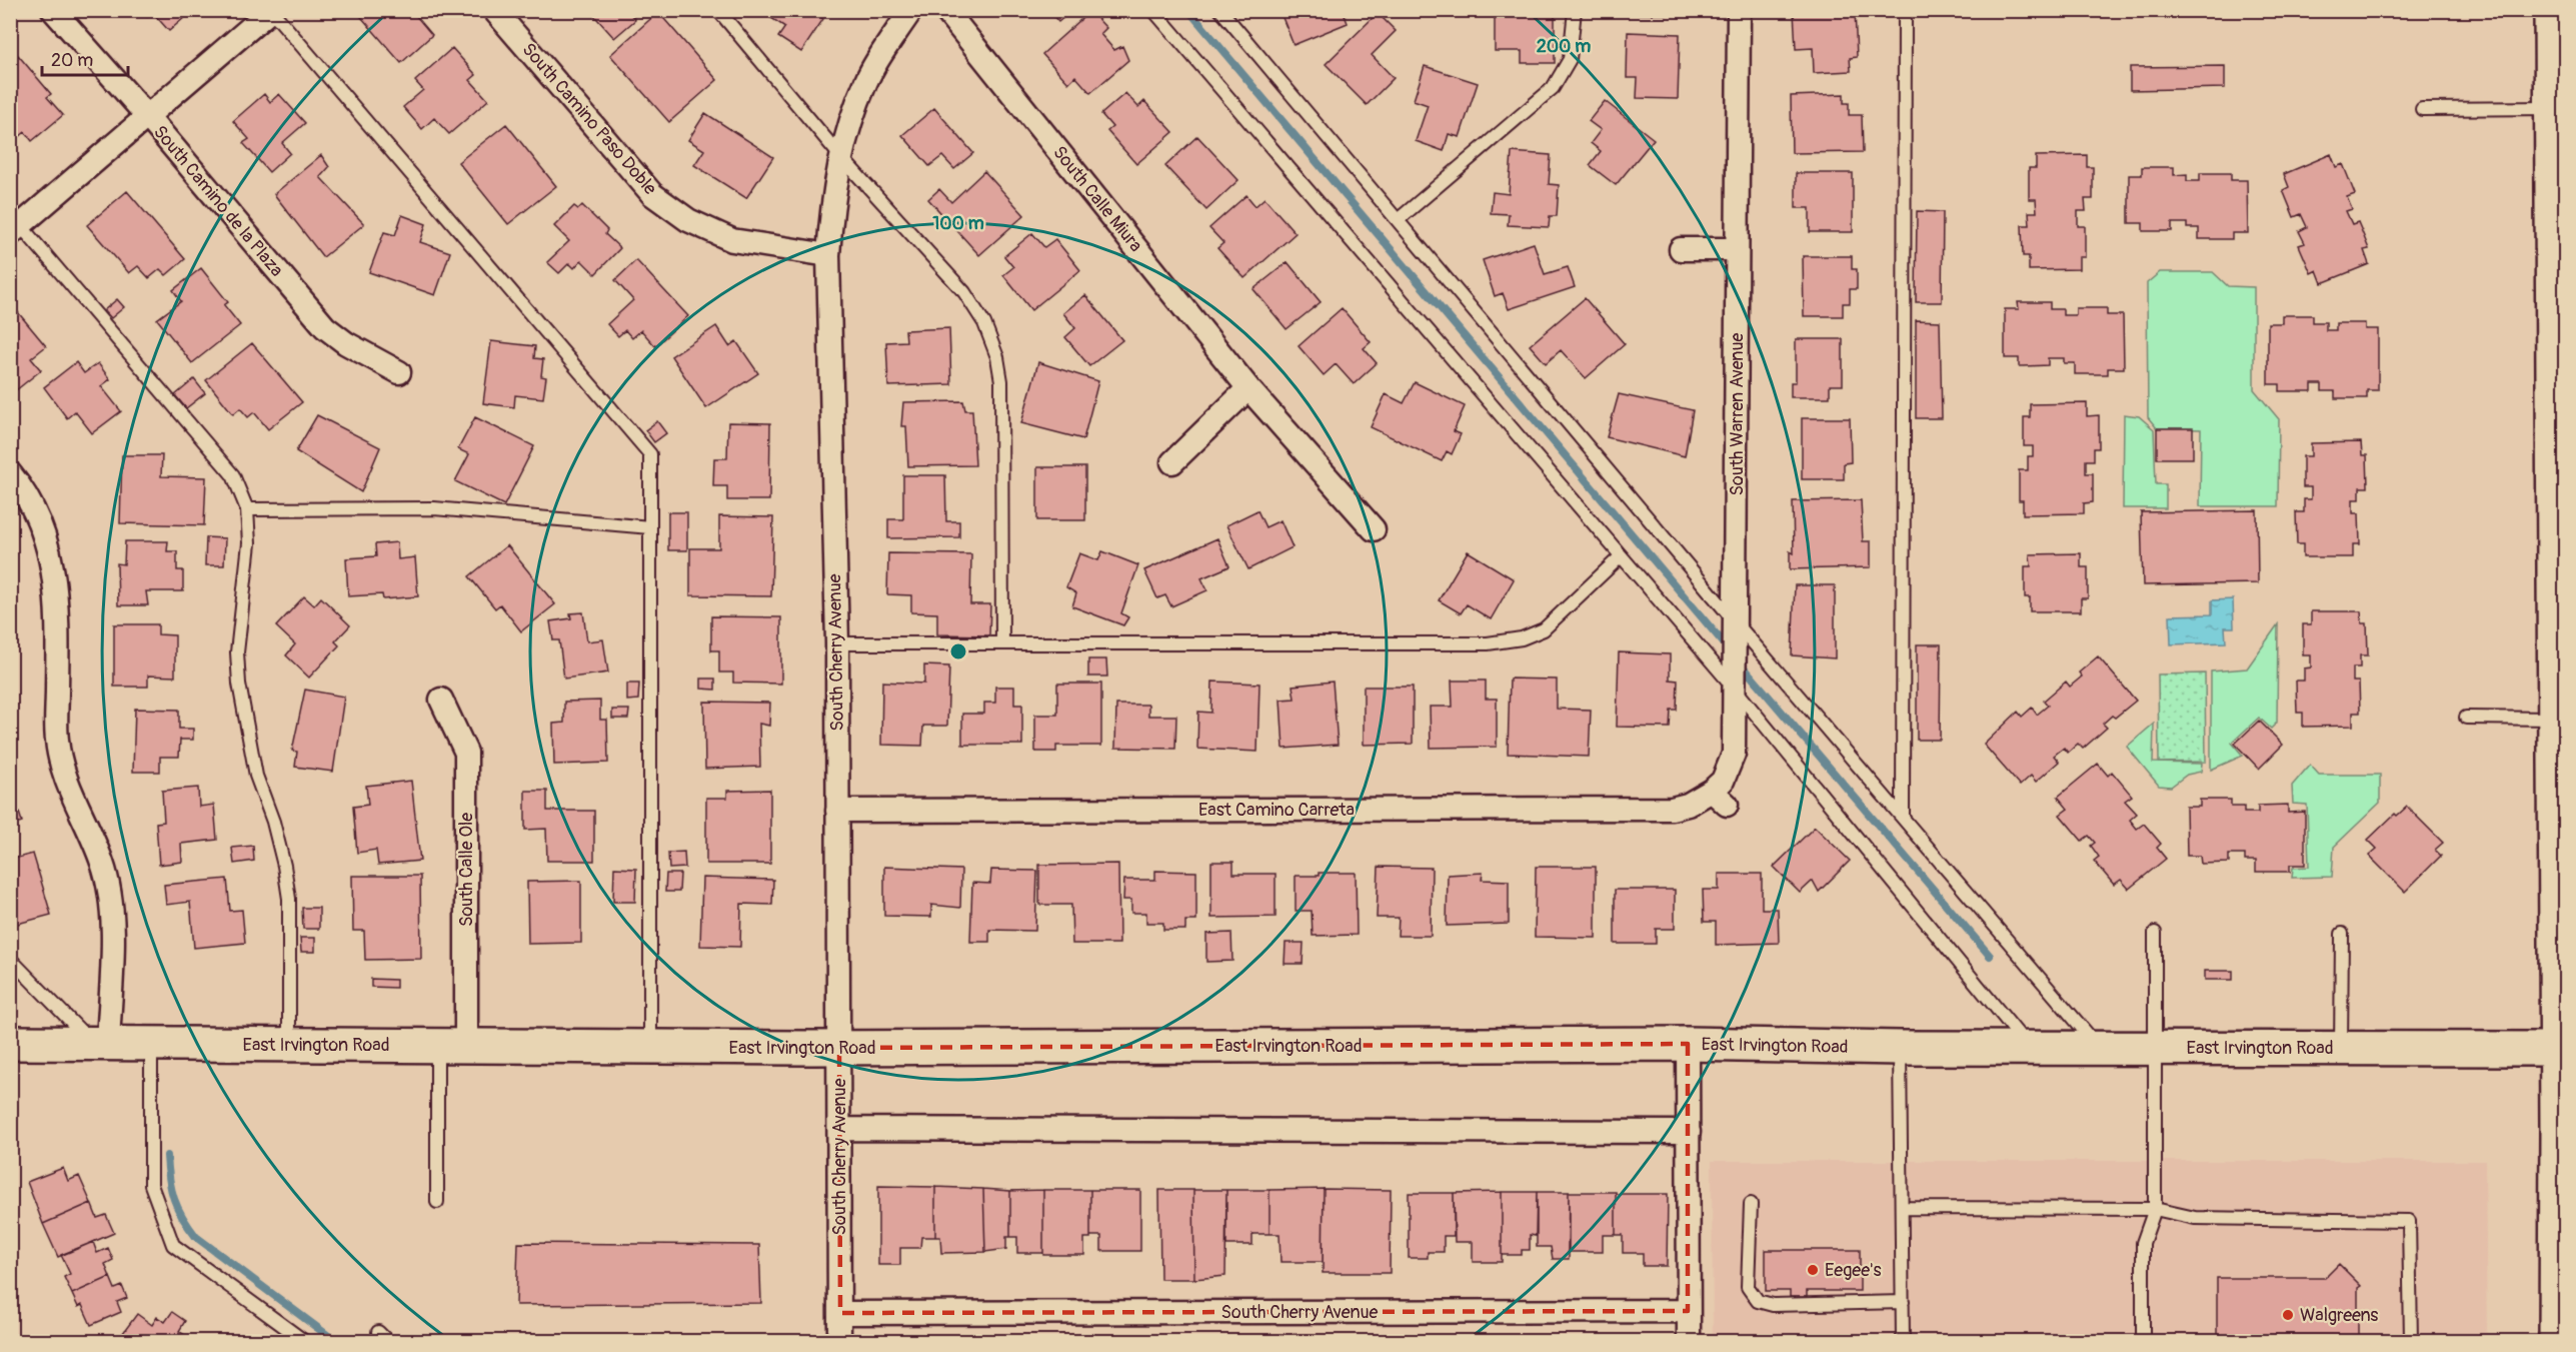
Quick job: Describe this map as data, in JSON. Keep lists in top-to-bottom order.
{
  "streets": {
    "main road": ["East Irvington Road"],
    "street": [
      "South Camino Paso Doble",
      "South Calle Miura",
      "South Camino de la Plaza",
      "South Warren Avenue",
      "South Cherry Avenue",
      "East Camino Carreta",
      "South Calle Ole"
    ]
  },
  "crossings": [
    ["South Camino Paso Doble", "South Cherry Avenue"],
    ["South Warren Avenue", "East Camino Carreta"],
    ["South Cherry Avenue", "East Camino Carreta"],
    ["South Cherry Avenue", "East Irvington Road"],
    ["South Calle Ole", "East Irvington Road"]
  ],
  "places": ["Eegee's", "Walgreens"],
  "scale_bar": "20 m",
  "rings": ["200 m", "100 m"]
}
